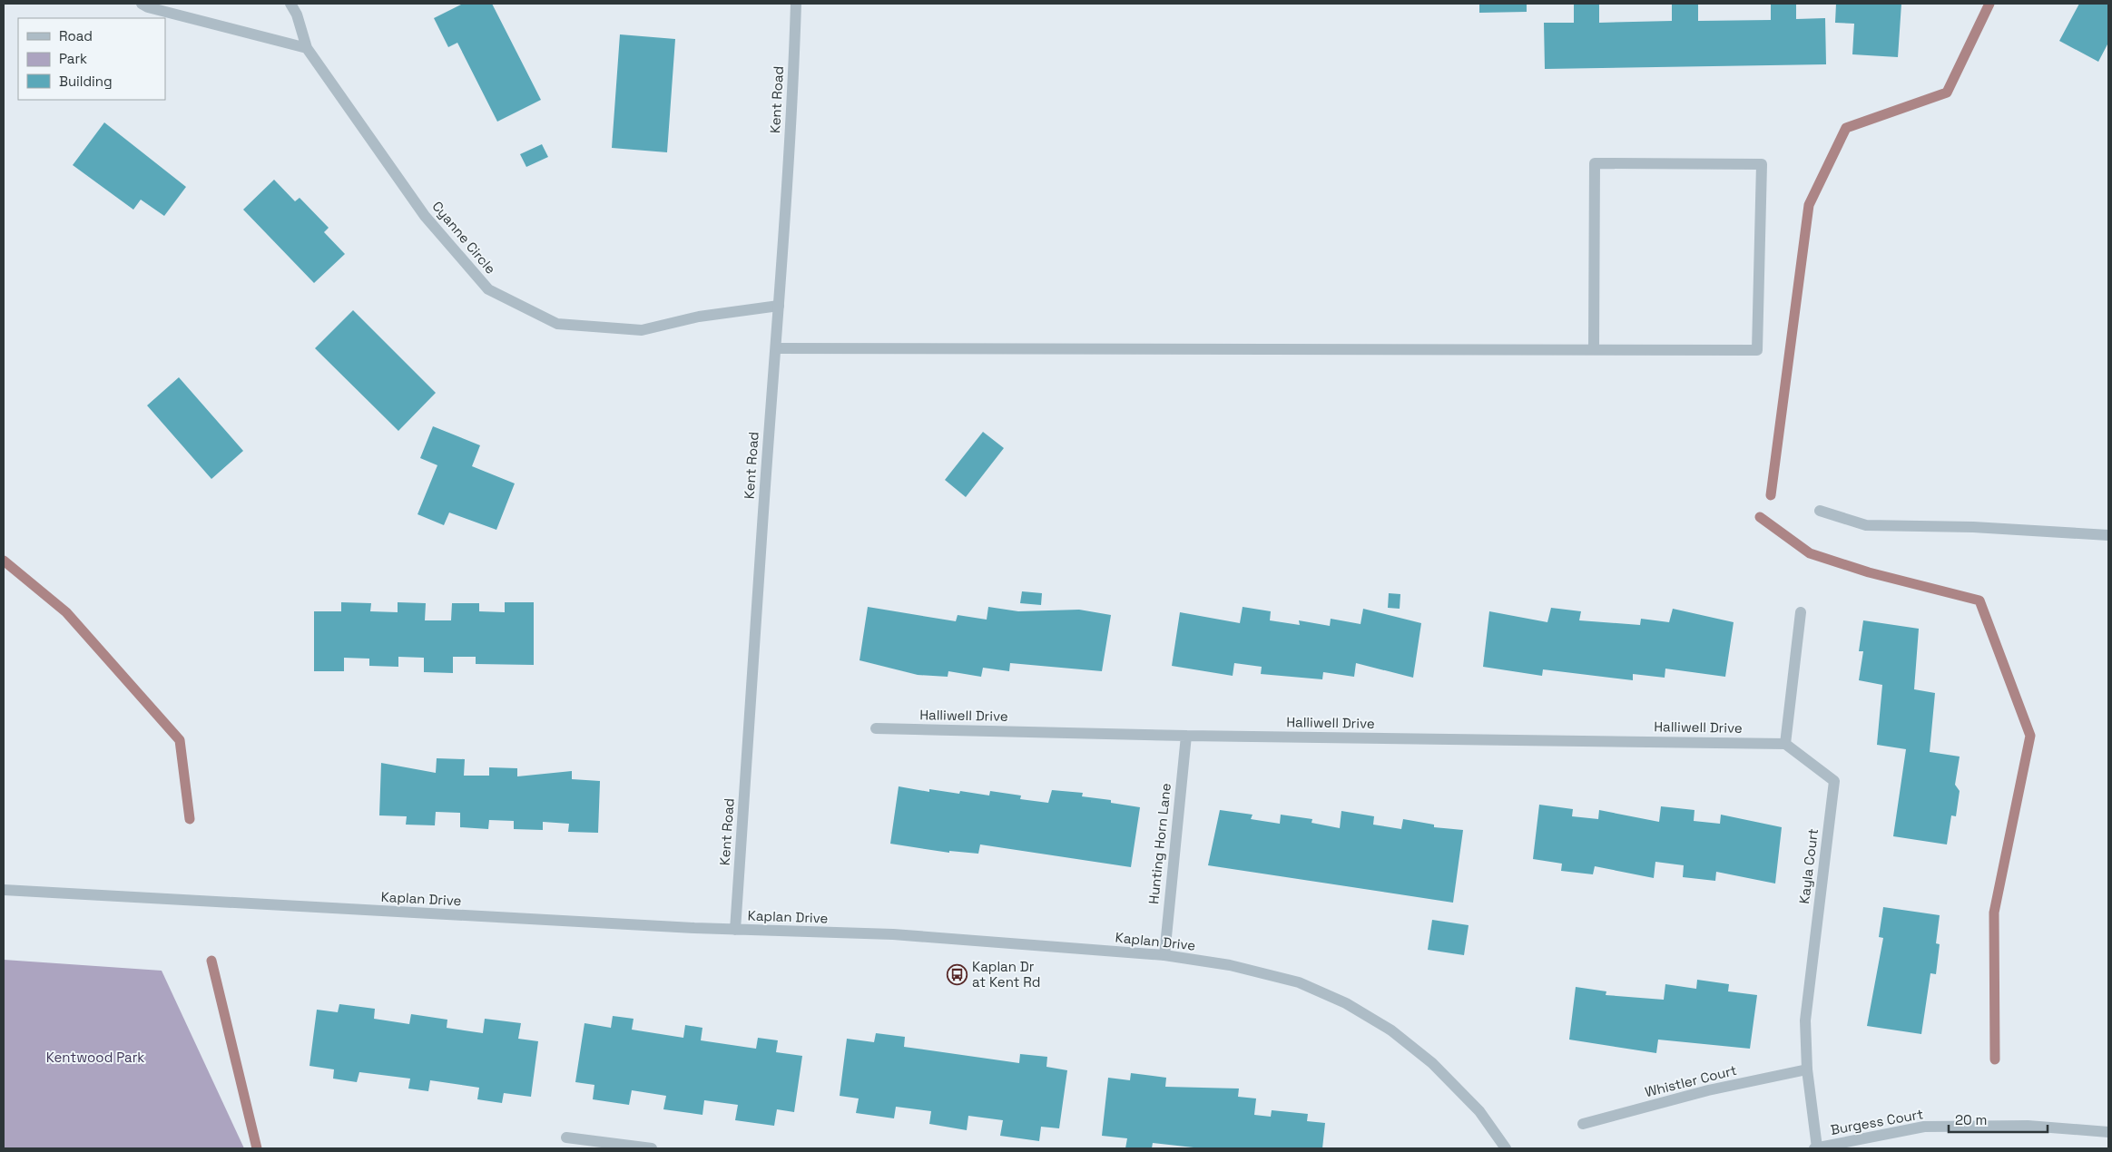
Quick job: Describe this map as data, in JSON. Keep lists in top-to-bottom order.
{
  "streets": {
    "street": [
      "Kent Road",
      "Cyanne Circle",
      "Halliwell Drive",
      "Hunting Horn Lane",
      "Kayla Court",
      "Kaplan Drive",
      "Whistler Court",
      "Burgess Court"
    ]
  },
  "crossings": [
    ["Kent Road", "Cyanne Circle"],
    ["Kent Road", "Kaplan Drive"],
    ["Halliwell Drive", "Hunting Horn Lane"],
    ["Halliwell Drive", "Kayla Court"],
    ["Hunting Horn Lane", "Kaplan Drive"],
    ["Kayla Court", "Whistler Court"],
    ["Kayla Court", "Burgess Court"]
  ],
  "parks": ["Kentwood Park"],
  "places": {
    "bus stop": ["Kaplan Dr at Kent Rd"]
  },
  "legend": ["Road", "Park", "Building"],
  "scale_bar": "20 m"
}
